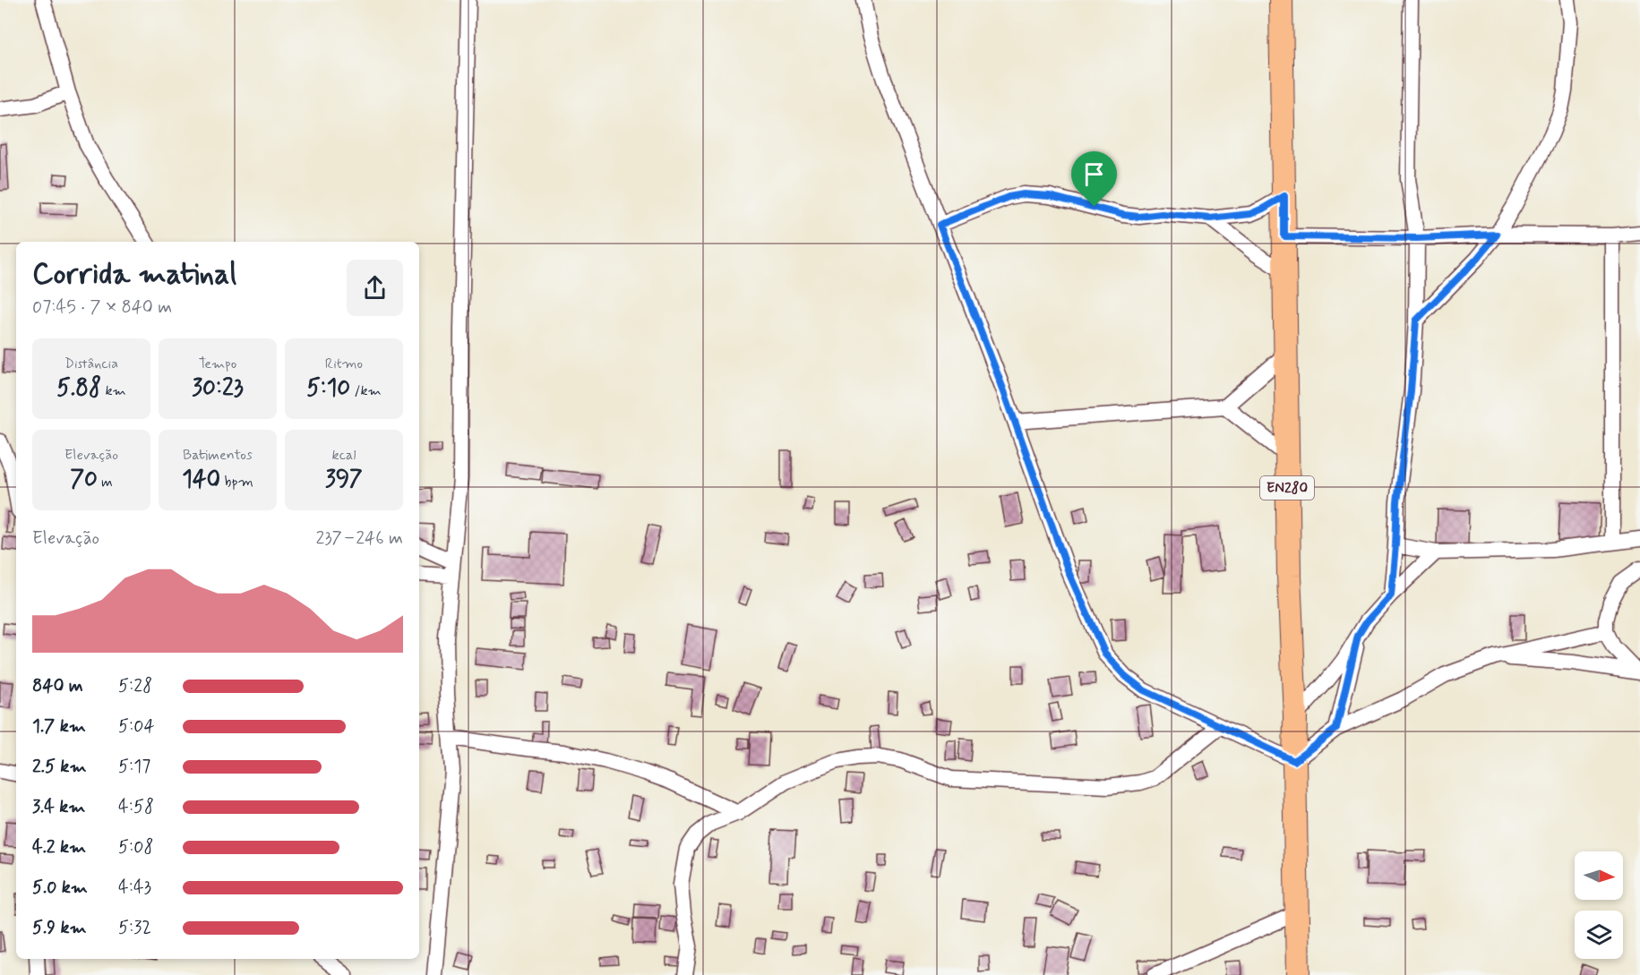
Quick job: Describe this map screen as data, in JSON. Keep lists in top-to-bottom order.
{
  "streets": {
    "main road": ["EN280"]
  },
  "north": "right",
  "page": {
    "heading": ["Corrida matinal", "07:45 · 7 × 840 m"],
    "stats": [
      ["Distância", "5.88 km"],
      ["Tempo", "30:23"],
      ["Ritmo", "5:10 /km"],
      ["Elevação", "70 m"],
      ["Batimentos", "140 bpm"],
      ["kcal", "397"]
    ],
    "chart": ["Elevação", "237–246 m"],
    "list": [
      {
        "name": "840 m",
        "note": "5:28"
      },
      {
        "name": "1.7 km",
        "note": "5:04"
      },
      {
        "name": "2.5 km",
        "note": "5:17"
      },
      {
        "name": "3.4 km",
        "note": "4:58"
      },
      {
        "name": "4.2 km",
        "note": "5:08"
      },
      {
        "name": "5.0 km",
        "note": "4:43"
      },
      {
        "name": "5.9 km",
        "note": "5:32"
      }
    ]
  }
}
